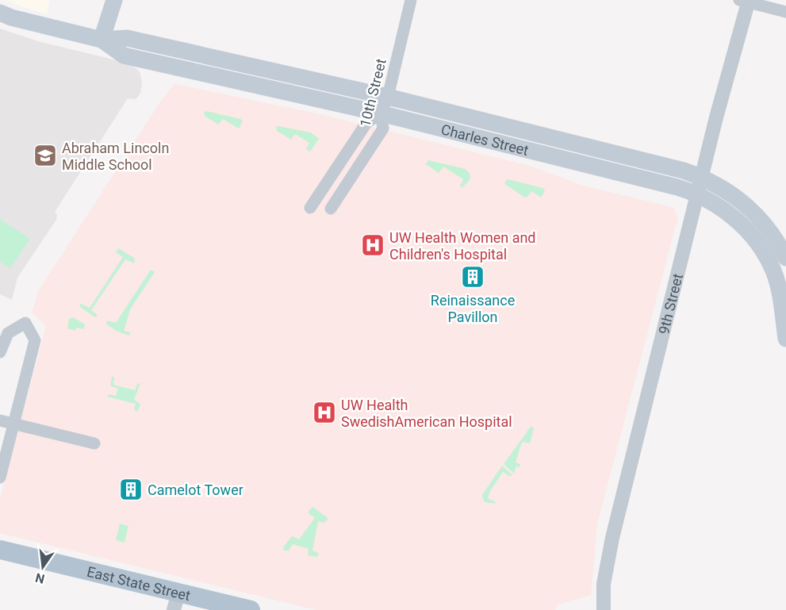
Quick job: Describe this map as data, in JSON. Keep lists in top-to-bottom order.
{
  "streets": {
    "main road": ["Charles Street", "East State Street"],
    "street": ["10th Street", "9th Street"]
  },
  "crossings": [
    ["10th Street", "Charles Street"],
    ["Charles Street", "9th Street"]
  ],
  "places": {
    "school or university": ["Abraham Lincoln Middle School"],
    "hospital": ["UW Health Women and Children's Hospital", "UW Health SwedishAmerican Hospital"],
    "building": ["Reinaissance Pavillon", "Camelot Tower"]
  },
  "north": "bottom"
}
